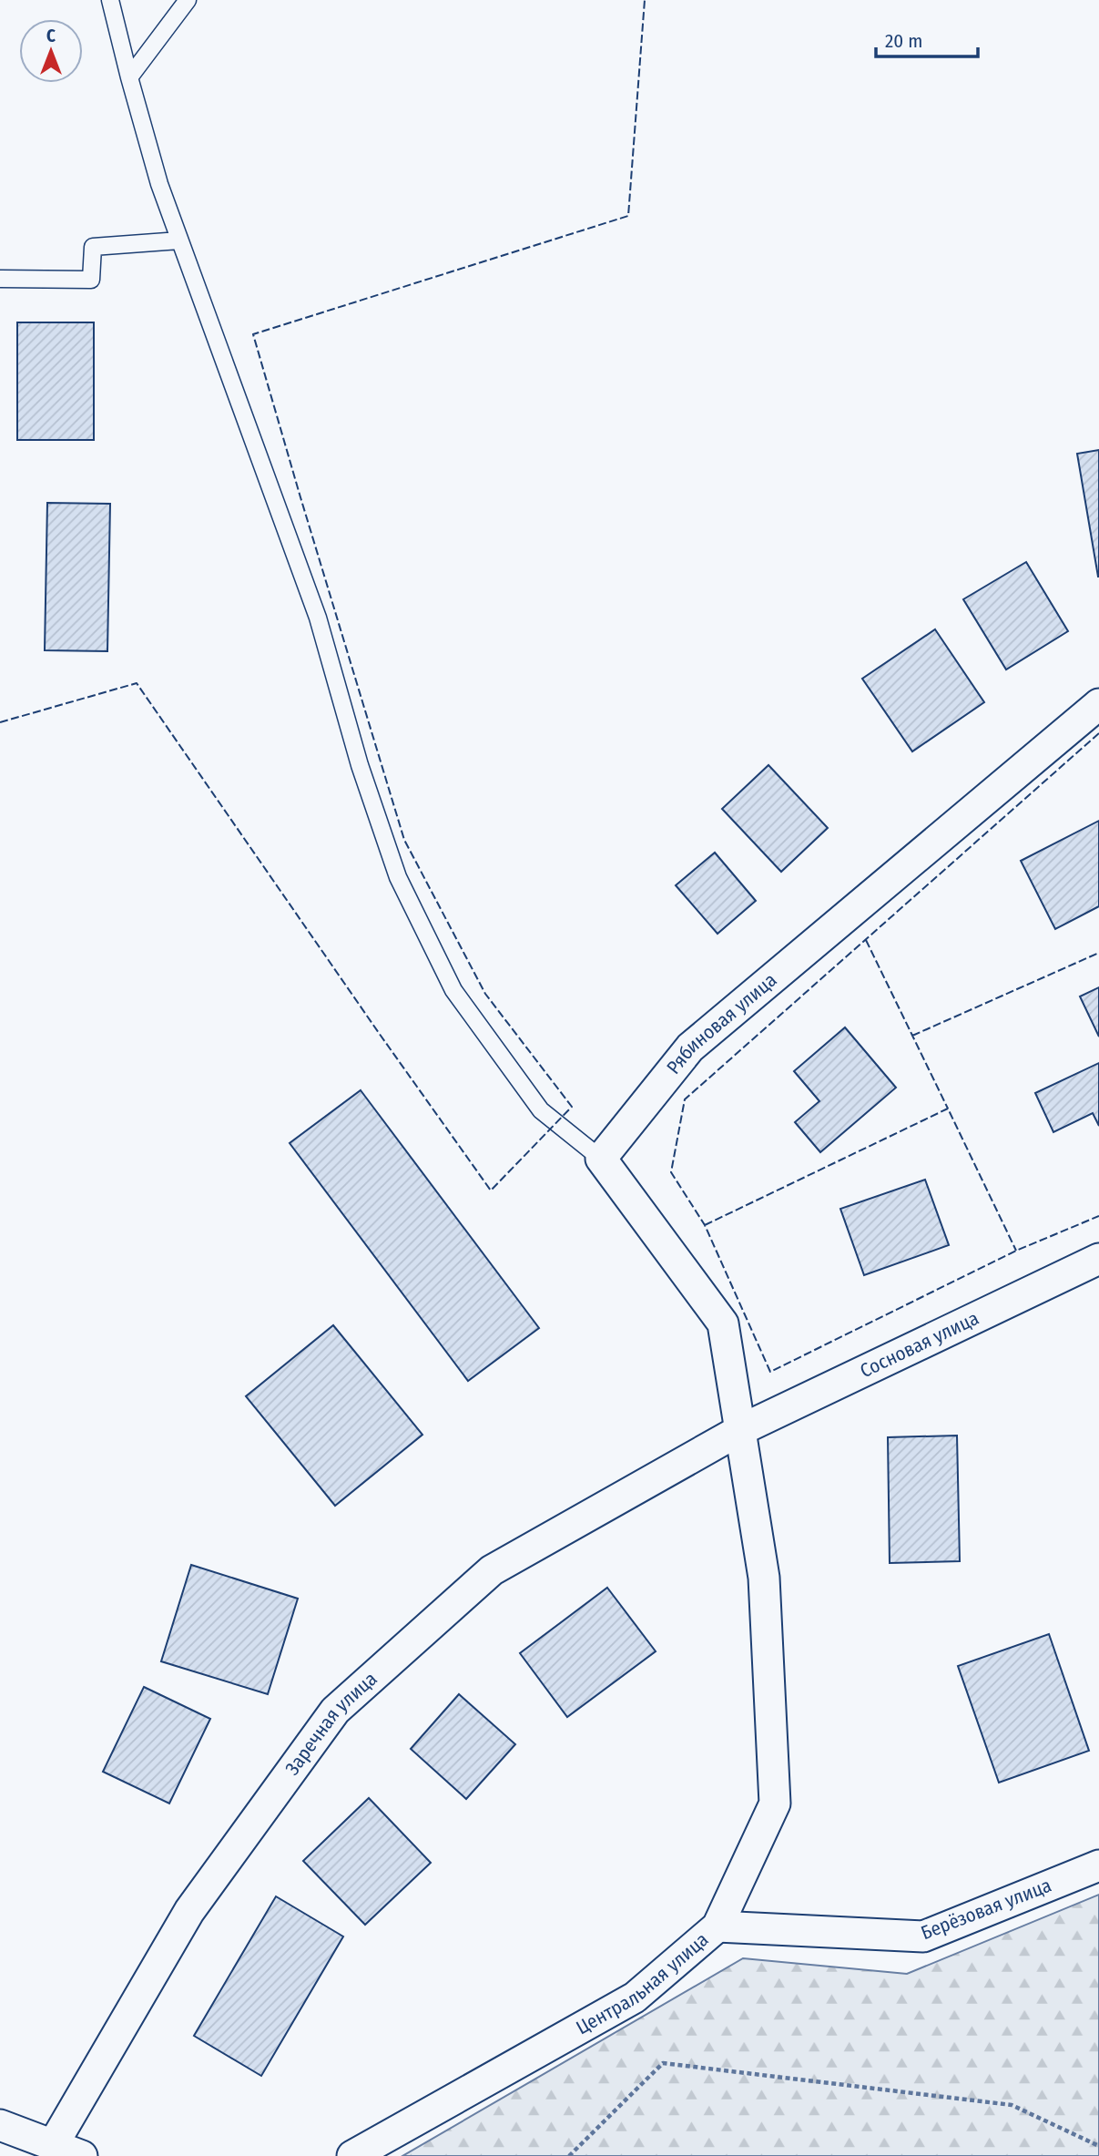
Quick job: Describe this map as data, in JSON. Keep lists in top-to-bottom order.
{
  "streets": {
    "street": [
      "Рябиновая улица",
      "Сосновая улица",
      "Заречная улица",
      "Берёзовая улица",
      "Центральная улица"
    ]
  },
  "crossings": [
    ["Сосновая улица", "Заречная улица"],
    ["Сосновая улица", "Центральная улица"],
    ["Заречная улица", "Центральная улица"],
    ["Берёзовая улица", "Центральная улица"]
  ],
  "scale_bar": "20 m",
  "north": "top"
}
